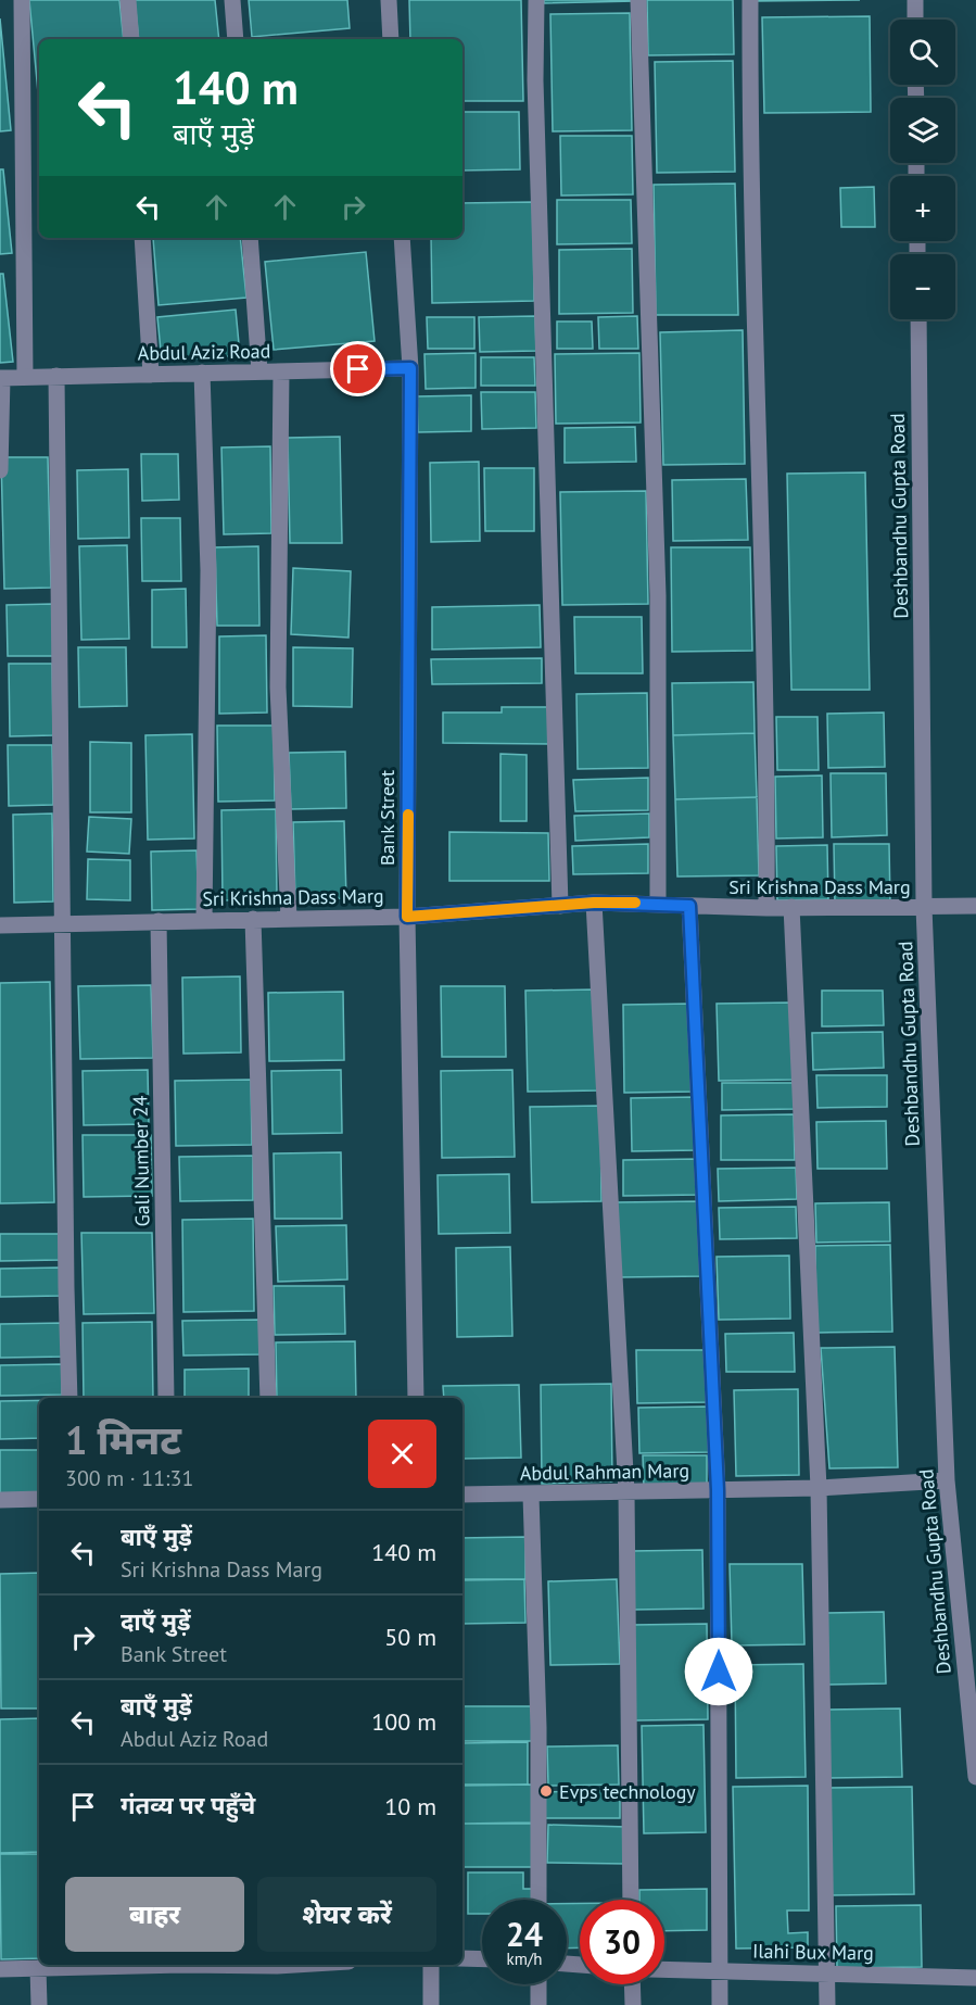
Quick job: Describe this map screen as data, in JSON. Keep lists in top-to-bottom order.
{
  "streets": {
    "street": [
      "Abdul Aziz Road",
      "Deshbandhu Gupta Road",
      "Bank Street",
      "Sri Krishna Dass Marg",
      "Gali Number 24",
      "Abdul Rahman Marg",
      "Ilahi Bux Marg"
    ]
  },
  "crossings": [
    ["Abdul Aziz Road", "Bank Street"],
    ["Deshbandhu Gupta Road", "Sri Krishna Dass Marg"],
    ["Deshbandhu Gupta Road", "Abdul Rahman Marg"],
    ["Bank Street", "Sri Krishna Dass Marg"],
    ["Sri Krishna Dass Marg", "Gali Number 24"]
  ],
  "places": ["Evps technology"],
  "page": {
    "map_buttons": ["+", "−"],
    "turn": ["140 m", "बाएँ मुड़ें"],
    "heading": ["1 मिनट", "300 m · 11:31"],
    "list": [
      {
        "name": "बाएँ मुड़ें",
        "note": "Sri Krishna Dass Marg",
        "value": "140 m"
      },
      {
        "name": "दाएँ मुड़ें",
        "note": "Bank Street",
        "value": "50 m"
      },
      {
        "name": "बाएँ मुड़ें",
        "note": "Abdul Aziz Road",
        "value": "100 m"
      },
      {
        "name": "गंतव्य पर पहुँचे",
        "value": "10 m"
      }
    ],
    "buttons": ["बाहर", "शेयर करें"],
    "speed": "24 km/h",
    "limit": "30"
  }
}
